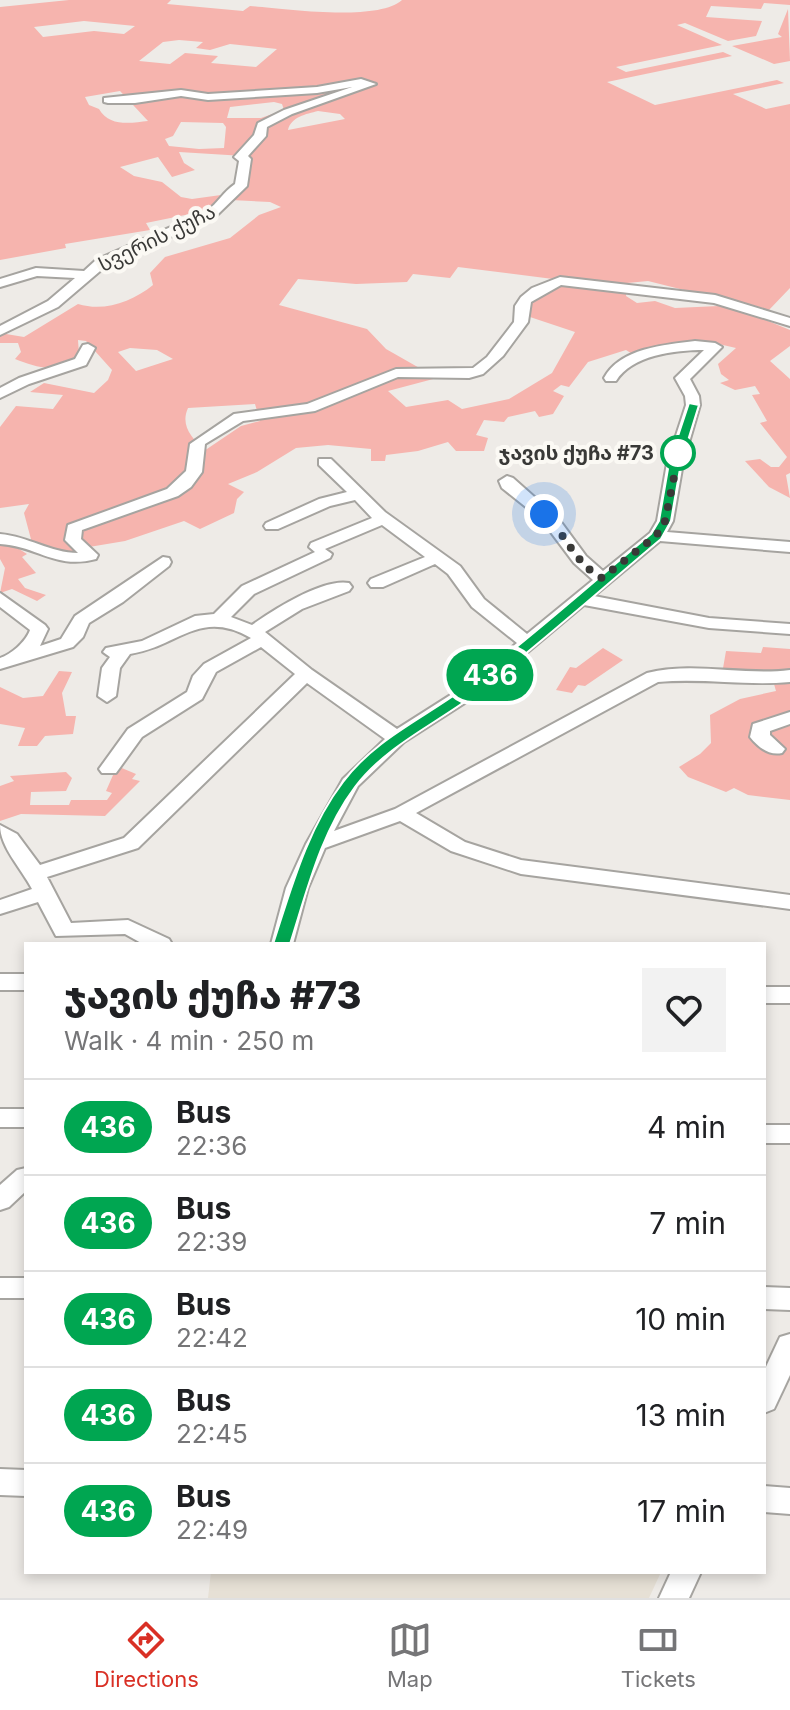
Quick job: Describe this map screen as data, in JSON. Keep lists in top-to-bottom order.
{
  "streets": {
    "street": ["სვერის ქუჩა"]
  },
  "places": ["ჯავის ქუჩა #73"],
  "lines": ["bus line 436"],
  "page": {
    "on_map": "436",
    "heading": ["ჯავის ქუჩა #73", "Walk · 4 min · 250 m"],
    "list": [
      {
        "mark": "436",
        "name": "Bus",
        "note": "22:36",
        "value": "4 min"
      },
      {
        "mark": "436",
        "name": "Bus",
        "note": "22:39",
        "value": "7 min"
      },
      {
        "mark": "436",
        "name": "Bus",
        "note": "22:42",
        "value": "10 min"
      },
      {
        "mark": "436",
        "name": "Bus",
        "note": "22:45",
        "value": "13 min"
      },
      {
        "mark": "436",
        "name": "Bus",
        "note": "22:49",
        "value": "17 min"
      }
    ],
    "tabs": ["Directions", "Map", "Tickets"]
  }
}
